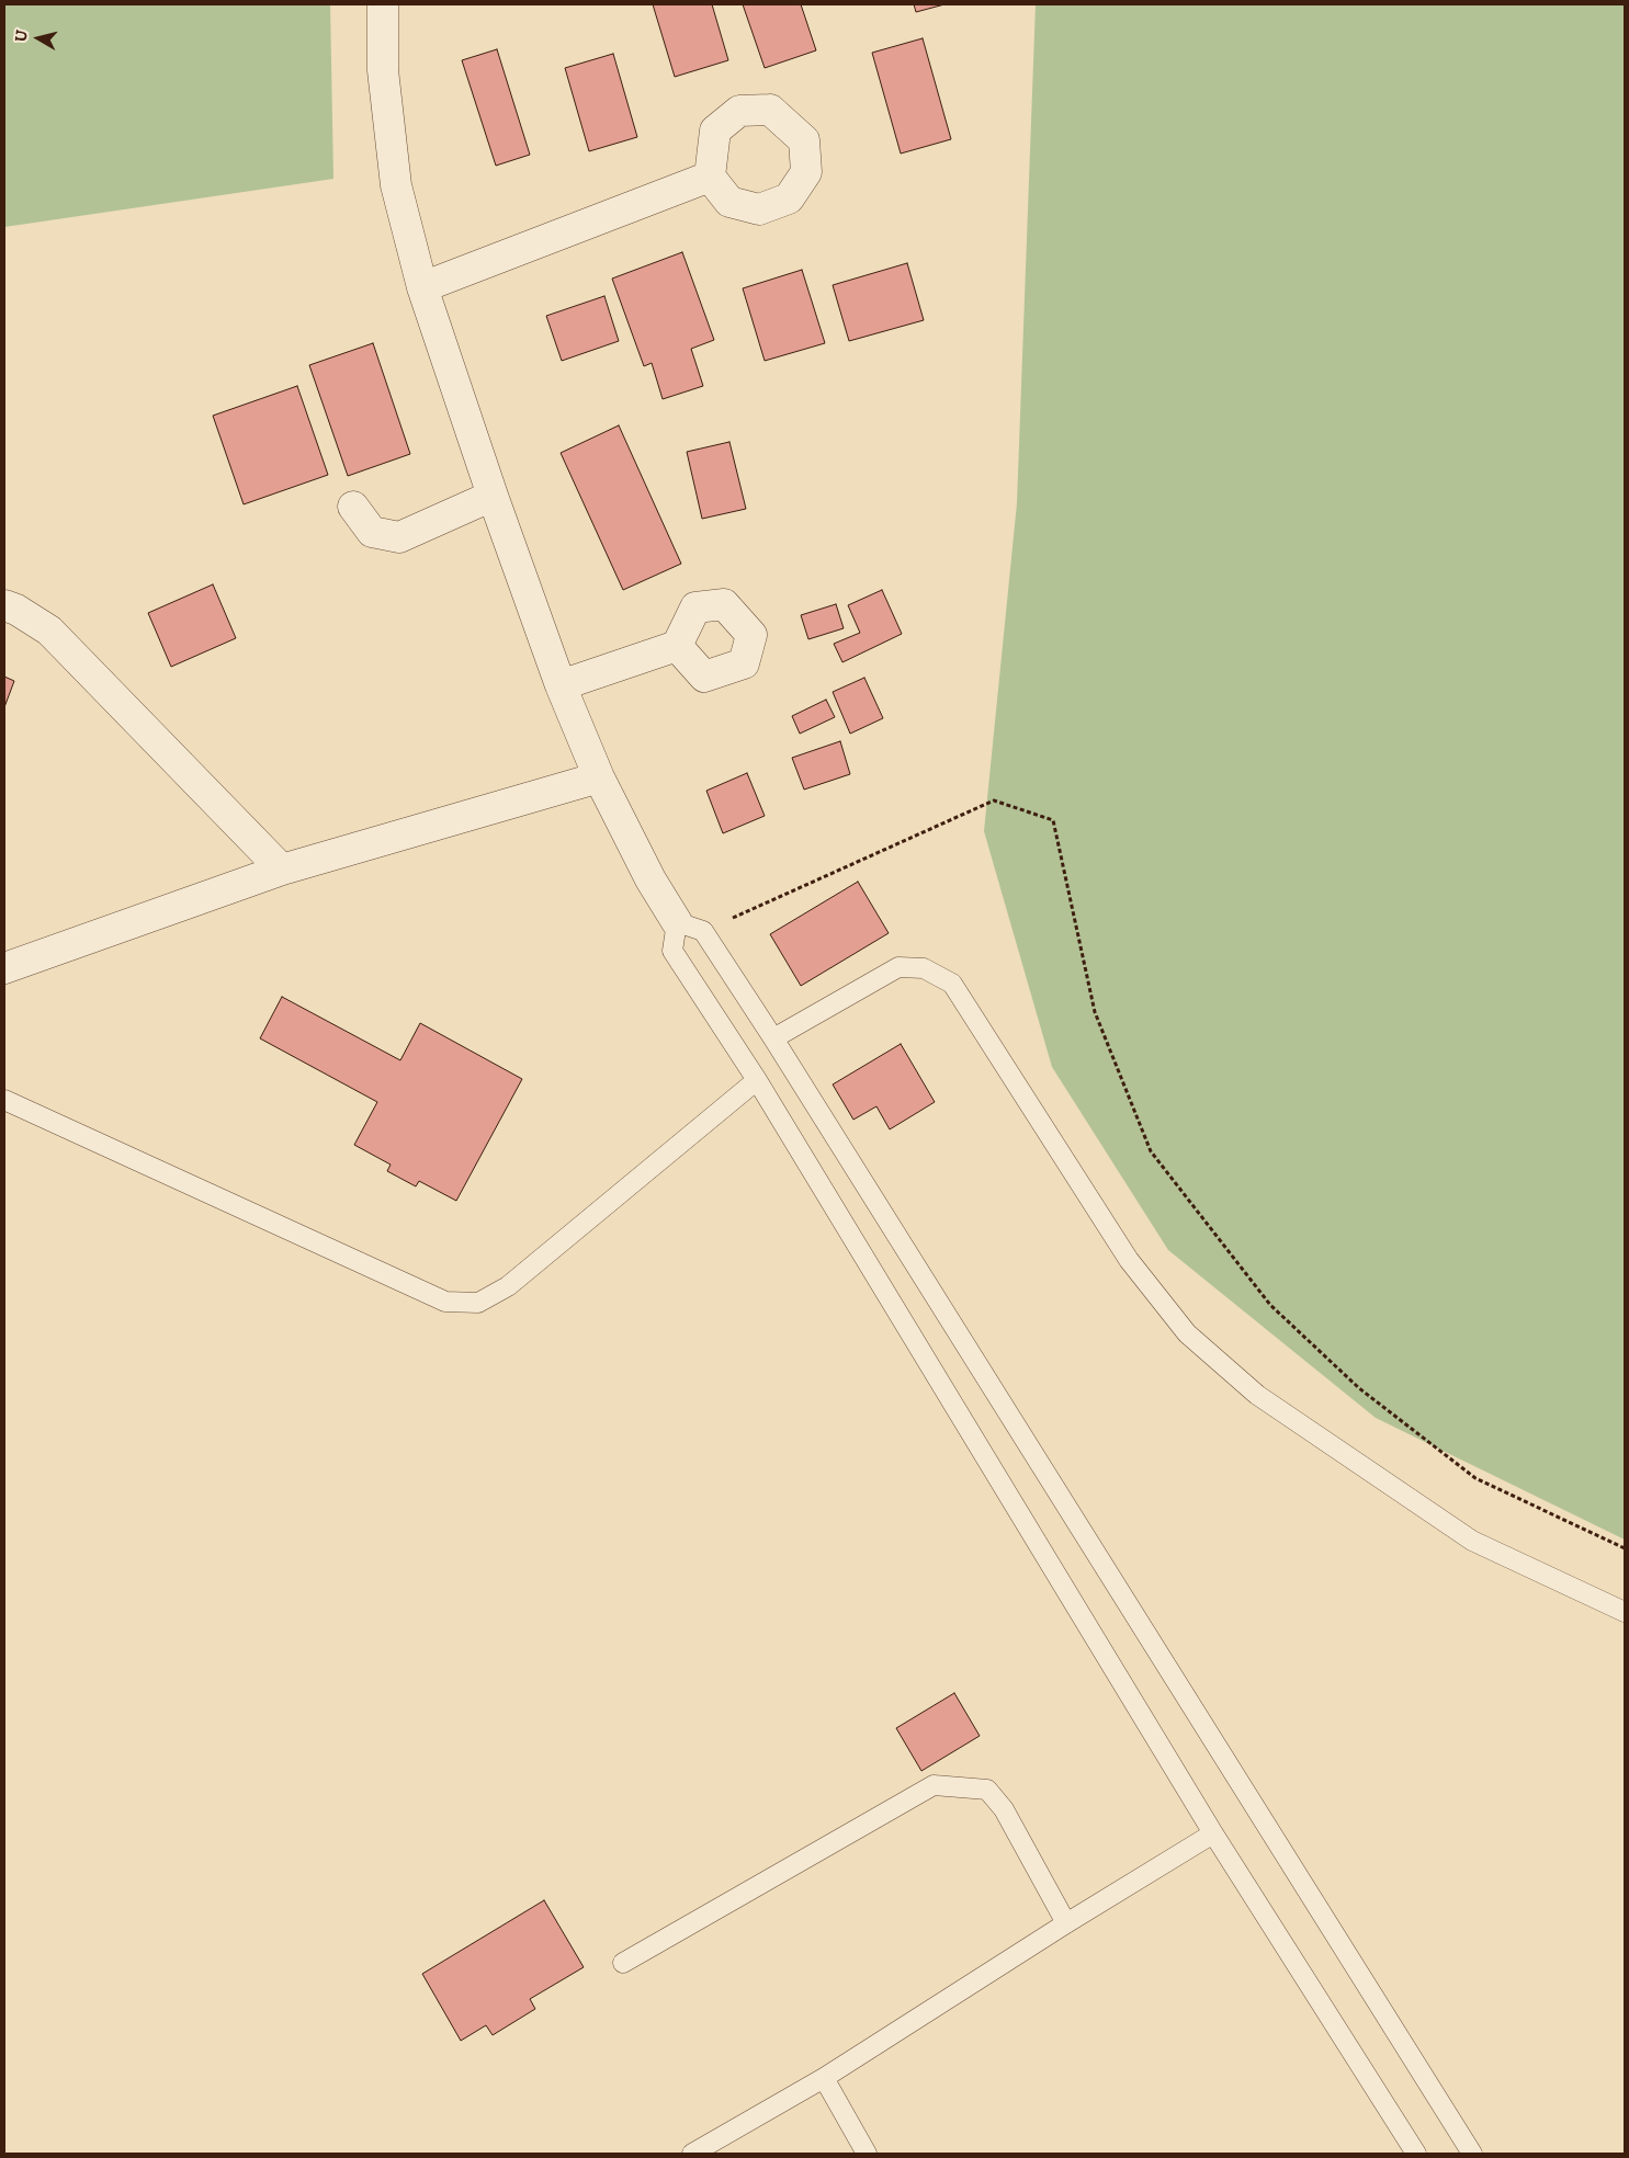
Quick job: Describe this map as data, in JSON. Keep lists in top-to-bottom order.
{
  "north": "left"
}
